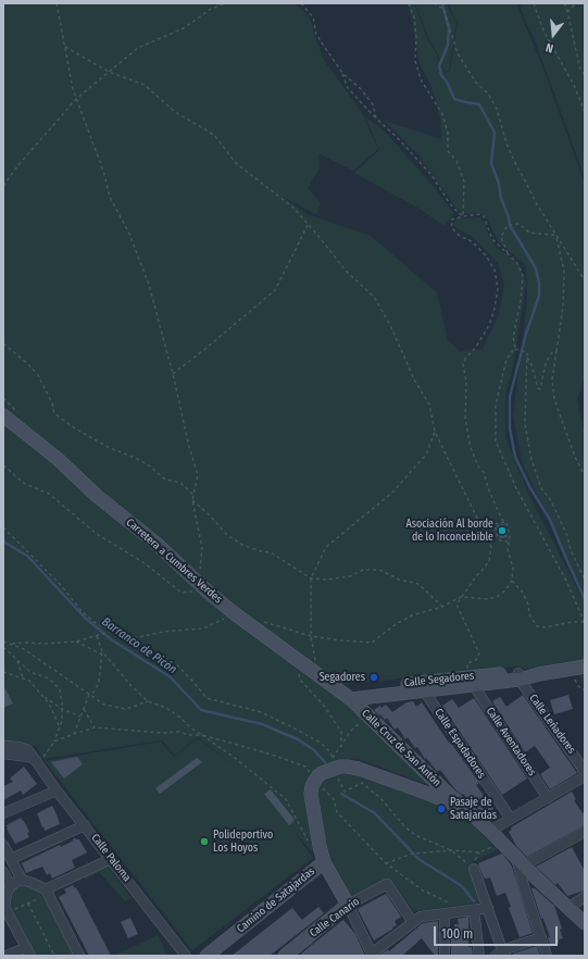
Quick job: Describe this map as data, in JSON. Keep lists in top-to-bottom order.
{
  "streets": {
    "street": [
      "Carretera a Cumbres Verdes",
      "Calle Segadores",
      "Calle Leñadores",
      "Calle Aventadores",
      "Calle Espadadores",
      "Calle Cruz de San Antón",
      "Calle Paloma",
      "Camino de Satajardas",
      "Calle Canario"
    ]
  },
  "crossings": [
    ["Carretera a Cumbres Verdes", "Calle Segadores"],
    ["Carretera a Cumbres Verdes", "Calle Cruz de San Antón"],
    ["Calle Segadores", "Calle Leñadores"],
    ["Calle Segadores", "Calle Aventadores"],
    ["Calle Segadores", "Calle Espadadores"],
    ["Calle Segadores", "Calle Cruz de San Antón"]
  ],
  "water": ["Barranco de Picón"],
  "places": [
    "Asociación Al borde de lo Inconcebible",
    "Segadores",
    "Pasaje de Satajardas",
    "Polideportivo Los Hoyos"
  ],
  "scale_bar": "100 m",
  "north": "bottom"
}
